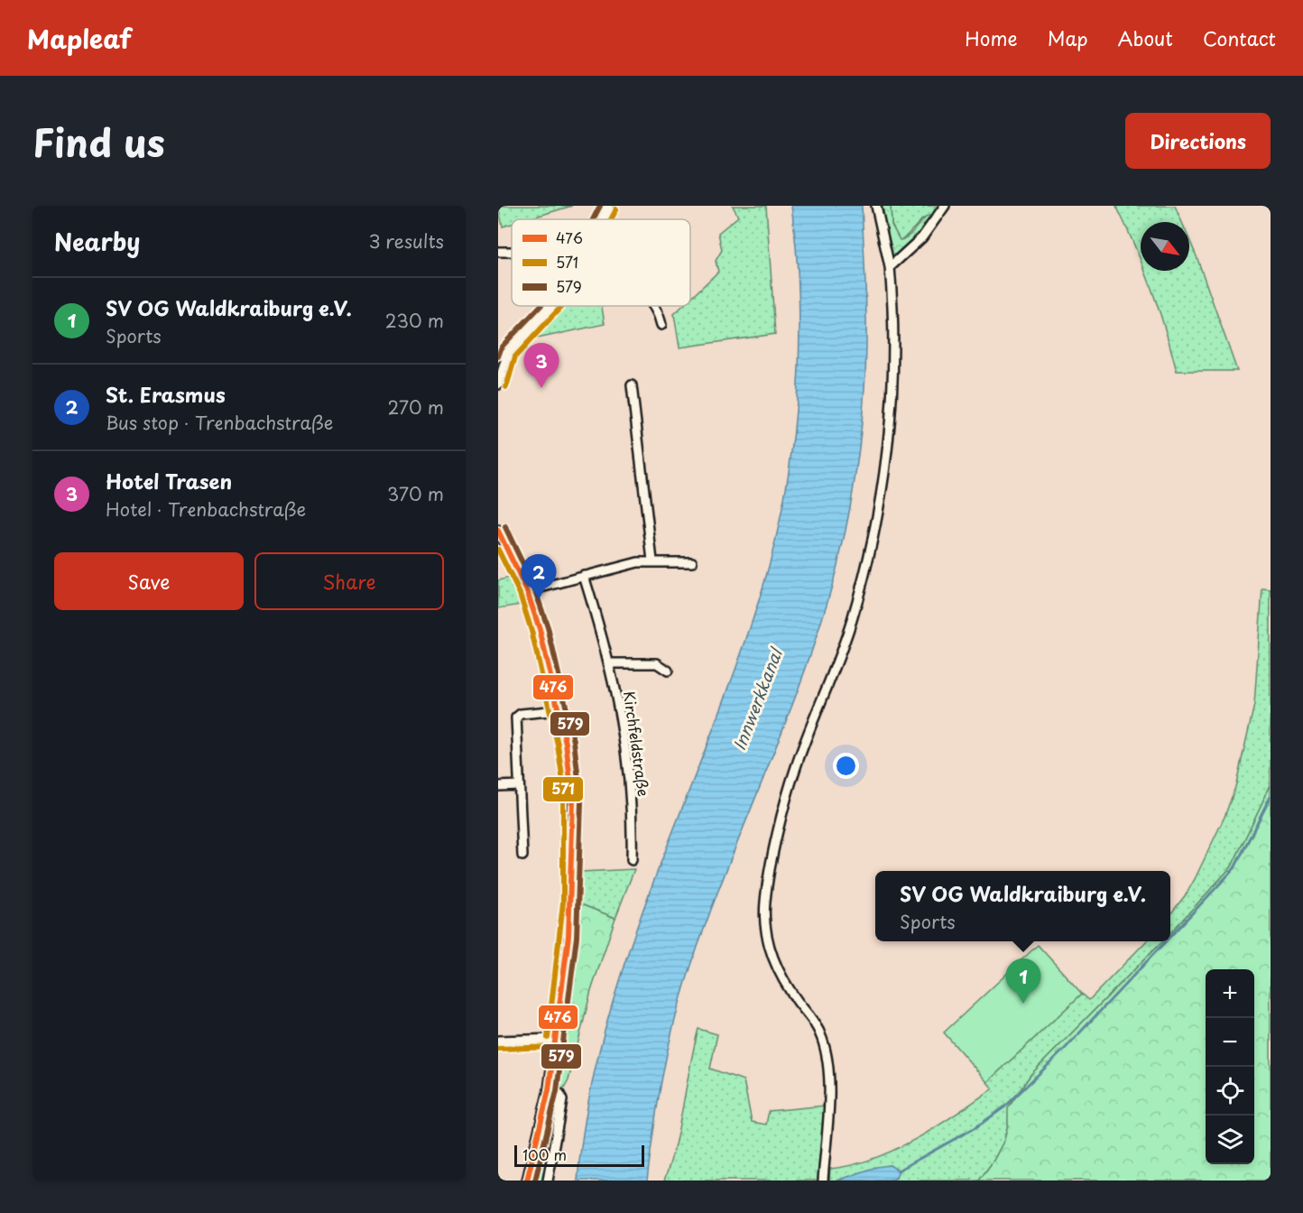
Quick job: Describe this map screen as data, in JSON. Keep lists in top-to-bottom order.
{
  "streets": {
    "street": ["Kirchfeldstraße"]
  },
  "water": ["Innwerkkanal"],
  "lines": ["transit line 579", "transit line 571", "transit line 476"],
  "legend": ["476", "571", "579"],
  "scale_bar": "100 m",
  "north": "bottom right",
  "page": {
    "header": "Mapleaf",
    "nav": [
      "Home",
      "Map",
      "About",
      "Contact"
    ],
    "title": "Find us",
    "buttons": [
      "Directions",
      ["Save", "Share"]
    ],
    "heading": ["Nearby", "3 results"],
    "list": [
      {
        "mark": "1",
        "name": "SV OG Waldkraiburg e.V.",
        "note": "Sports",
        "value": "230 m"
      },
      {
        "mark": "2",
        "name": "St. Erasmus",
        "note": "Bus stop · Trenbachstraße",
        "value": "270 m"
      },
      {
        "mark": "3",
        "name": "Hotel Trasen",
        "note": "Hotel · Trenbachstraße",
        "value": "370 m"
      }
    ],
    "pins": ["3", "2", "1"],
    "popup": ["SV OG Waldkraiburg e.V.", "Sports"],
    "map_buttons": ["+", "−"],
    "scale": "100 m"
  }
}
